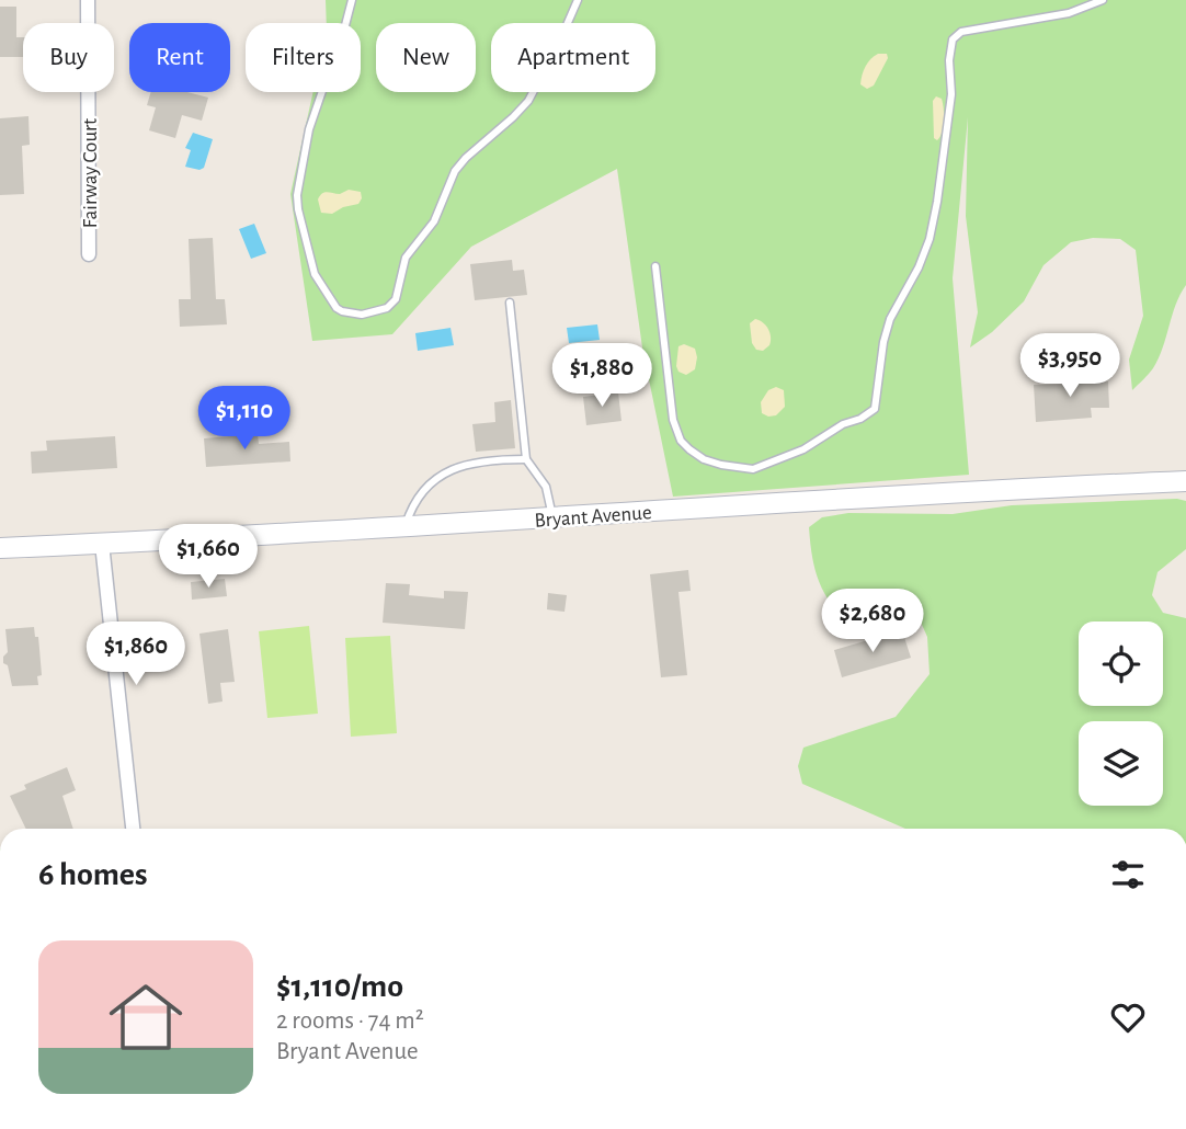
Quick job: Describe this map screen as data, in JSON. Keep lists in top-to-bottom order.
{
  "streets": {
    "main road": ["Bryant Avenue"],
    "street": ["Fairway Court"]
  },
  "page": {
    "chip": [
      "Buy",
      "Rent",
      "Filters",
      "New",
      "Apartment"
    ],
    "price": [
      "$3,950",
      "$1,880",
      "$1,110",
      "$1,660",
      "$2,680",
      "$1,860"
    ],
    "heading": "6 homes",
    "list": [
      {
        "name": "$1,110/mo",
        "note": "2 rooms · 74 m² · Bryant Avenue"
      }
    ]
  }
}
